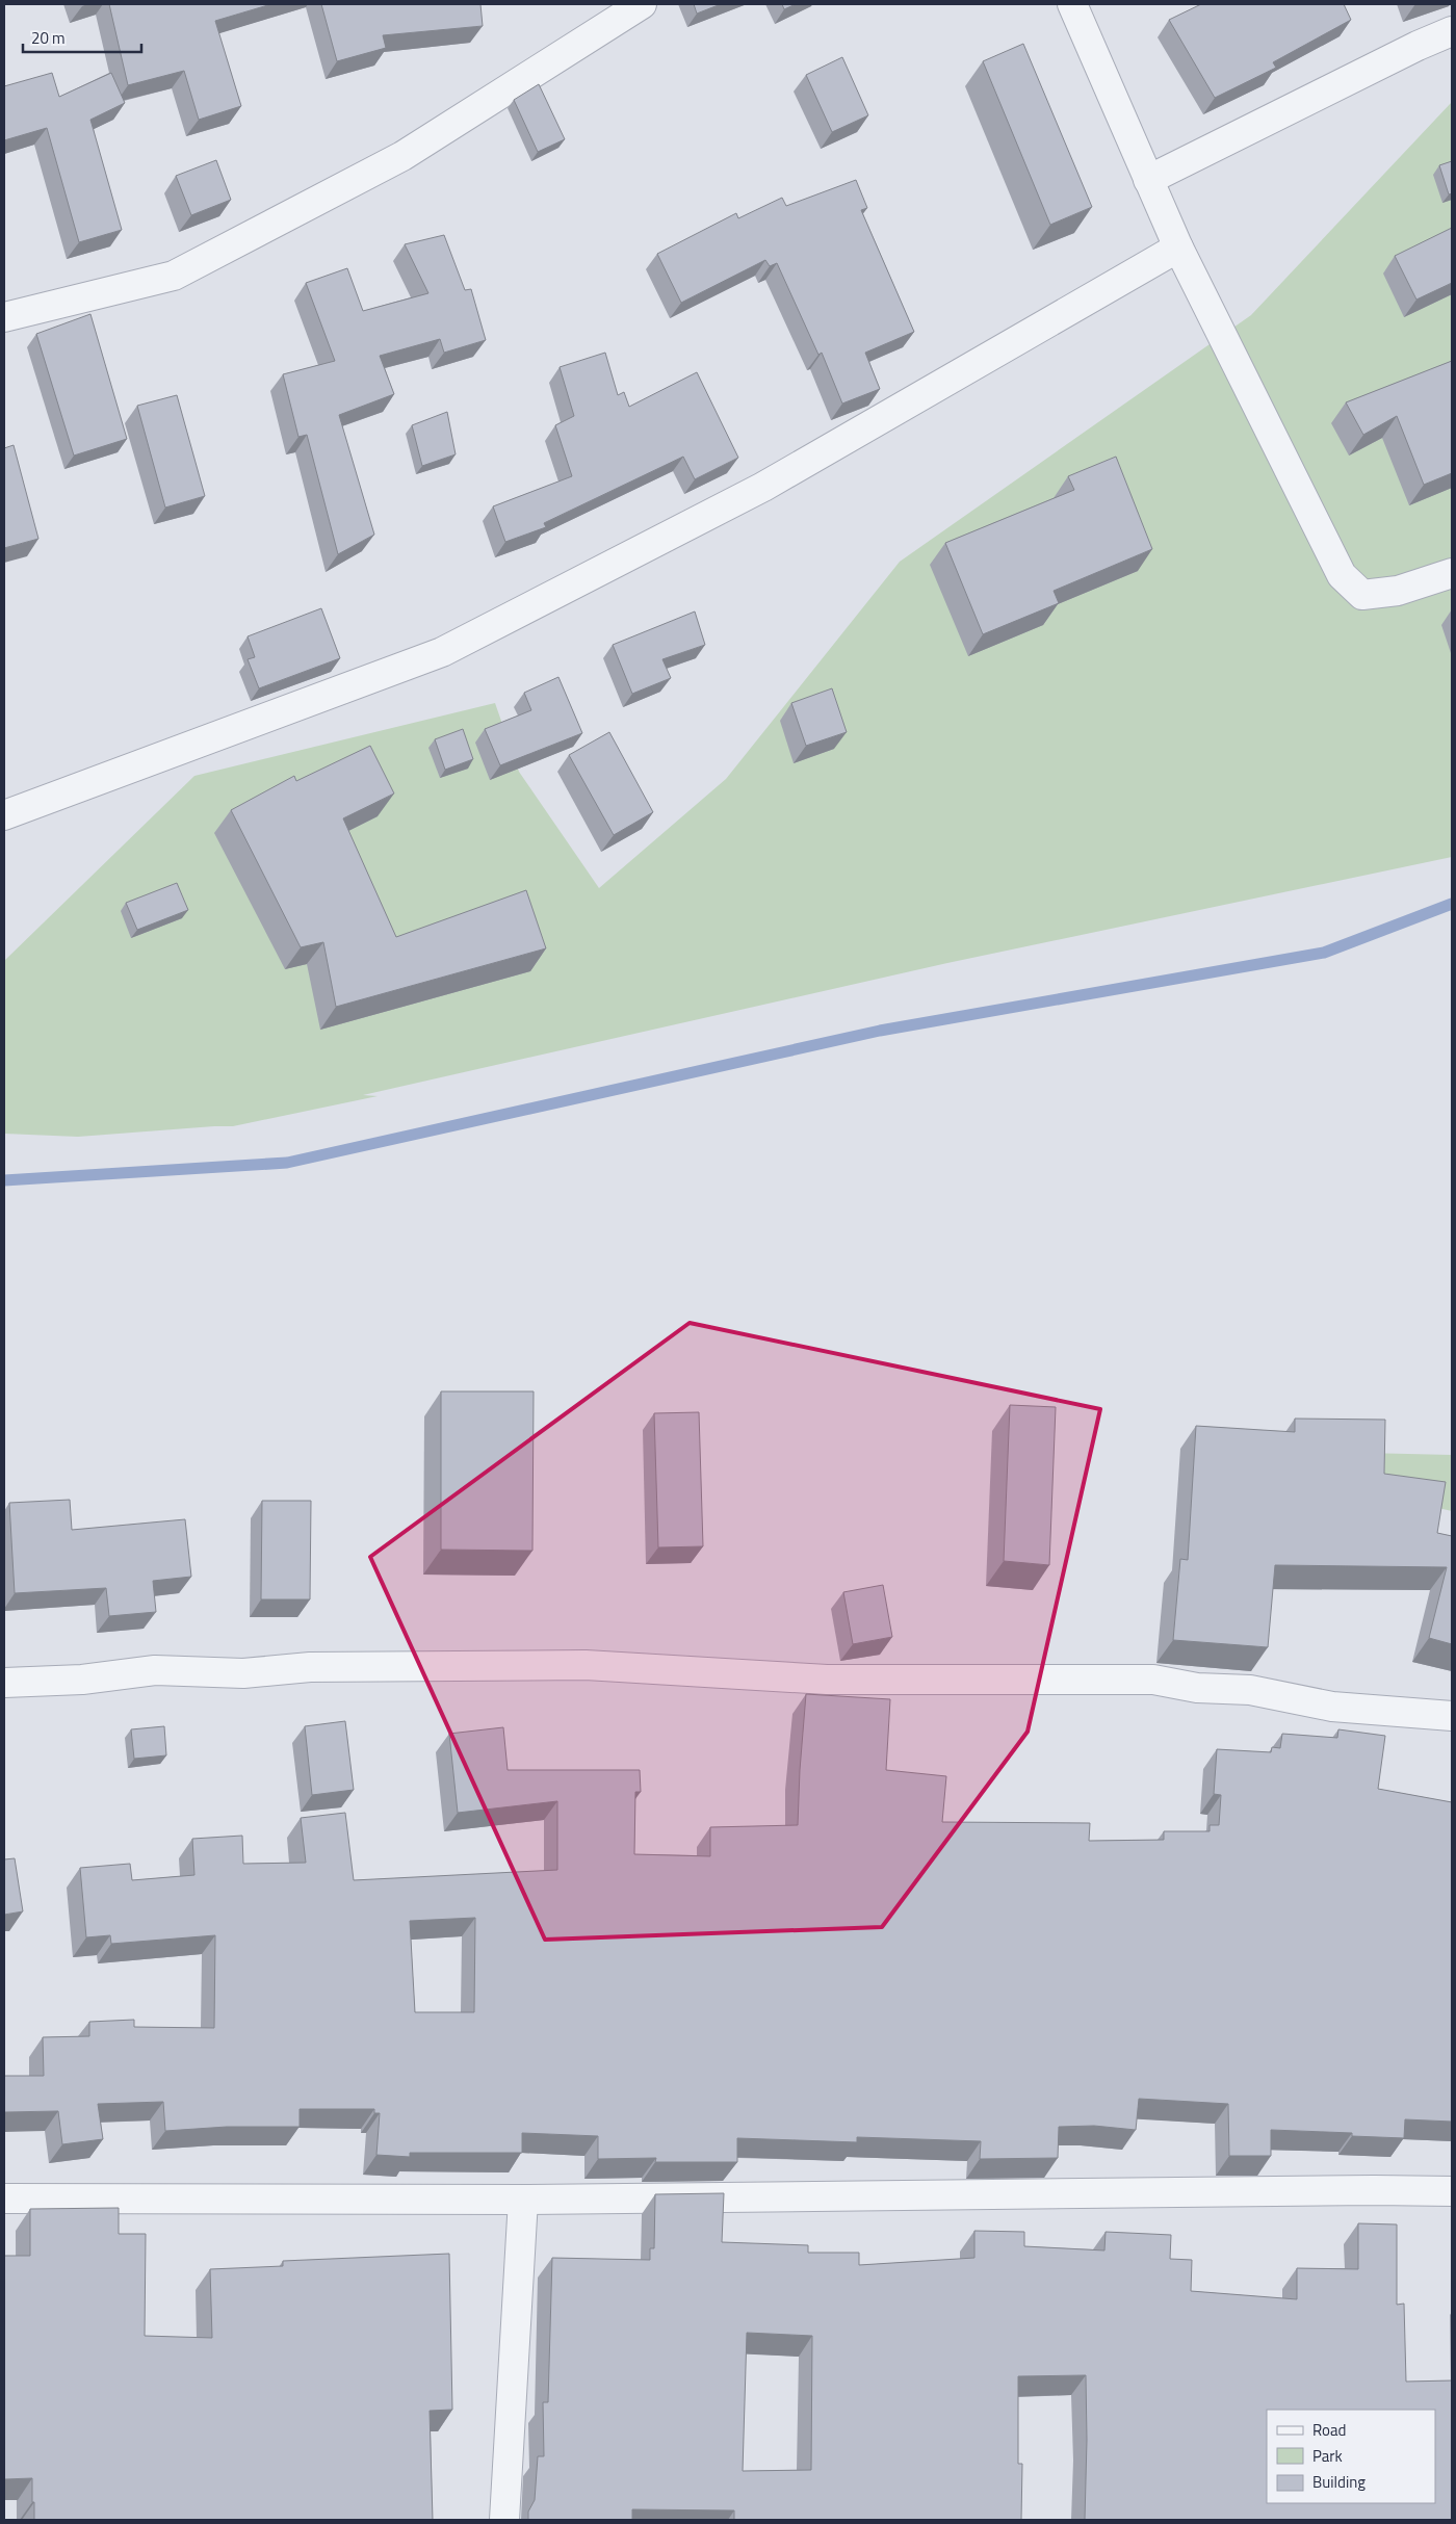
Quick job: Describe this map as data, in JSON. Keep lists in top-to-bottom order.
{
  "legend": ["Road", "Park", "Building"],
  "scale_bar": "20 m"
}
